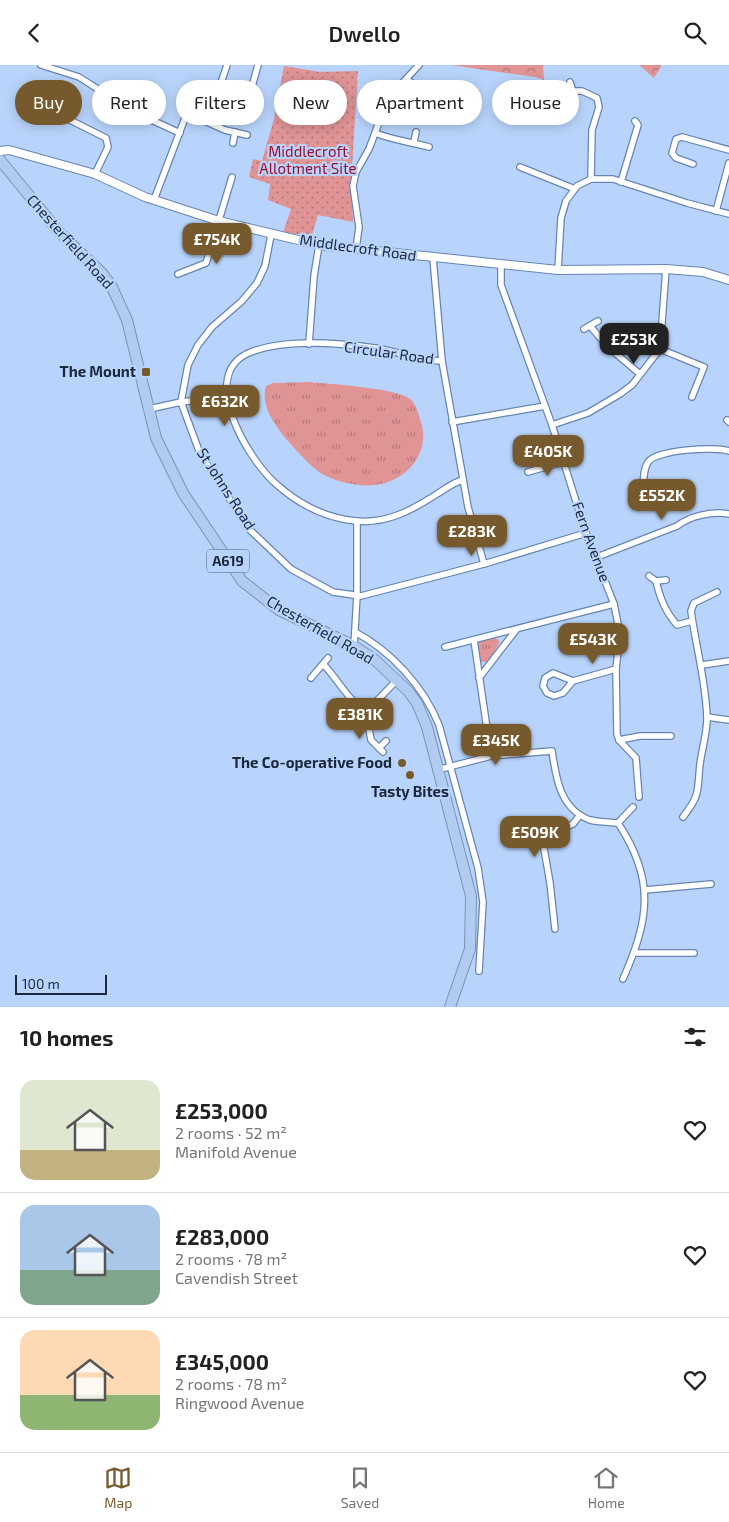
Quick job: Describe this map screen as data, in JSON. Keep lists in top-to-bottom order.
{
  "streets": {
    "highway": ["Chesterfield Road", "A619"],
    "street": [
      "Middlecroft Road",
      "Circular Road",
      "St Johns Road",
      "Fern Avenue"
    ]
  },
  "crossings": [
    ["Middlecroft Road", "Fern Avenue"],
    ["St Johns Road", "Fern Avenue"]
  ],
  "parks": ["Middlecroft Allotment Site"],
  "places": {
    "transit": ["The Mount"],
    "other": ["The Co-operative Food", "Tasty Bites"]
  },
  "scale_bar": "100 m",
  "page": {
    "header": "Dwello",
    "chip": [
      "Buy",
      "Rent",
      "Filters",
      "New",
      "Apartment",
      "House"
    ],
    "price": [
      "£754K",
      "£253K",
      "£632K",
      "£405K",
      "£552K",
      "£283K",
      "£543K",
      "£381K",
      "£345K",
      "£509K"
    ],
    "scale": "100 m",
    "heading": "10 homes",
    "list": [
      {
        "name": "£253,000",
        "note": "2 rooms · 52 m² · Manifold Avenue"
      },
      {
        "name": "£283,000",
        "note": "2 rooms · 78 m² · Cavendish Street"
      },
      {
        "name": "£345,000",
        "note": "2 rooms · 78 m² · Ringwood Avenue"
      }
    ],
    "tabs": ["Map", "Saved", "Home"]
  }
}
